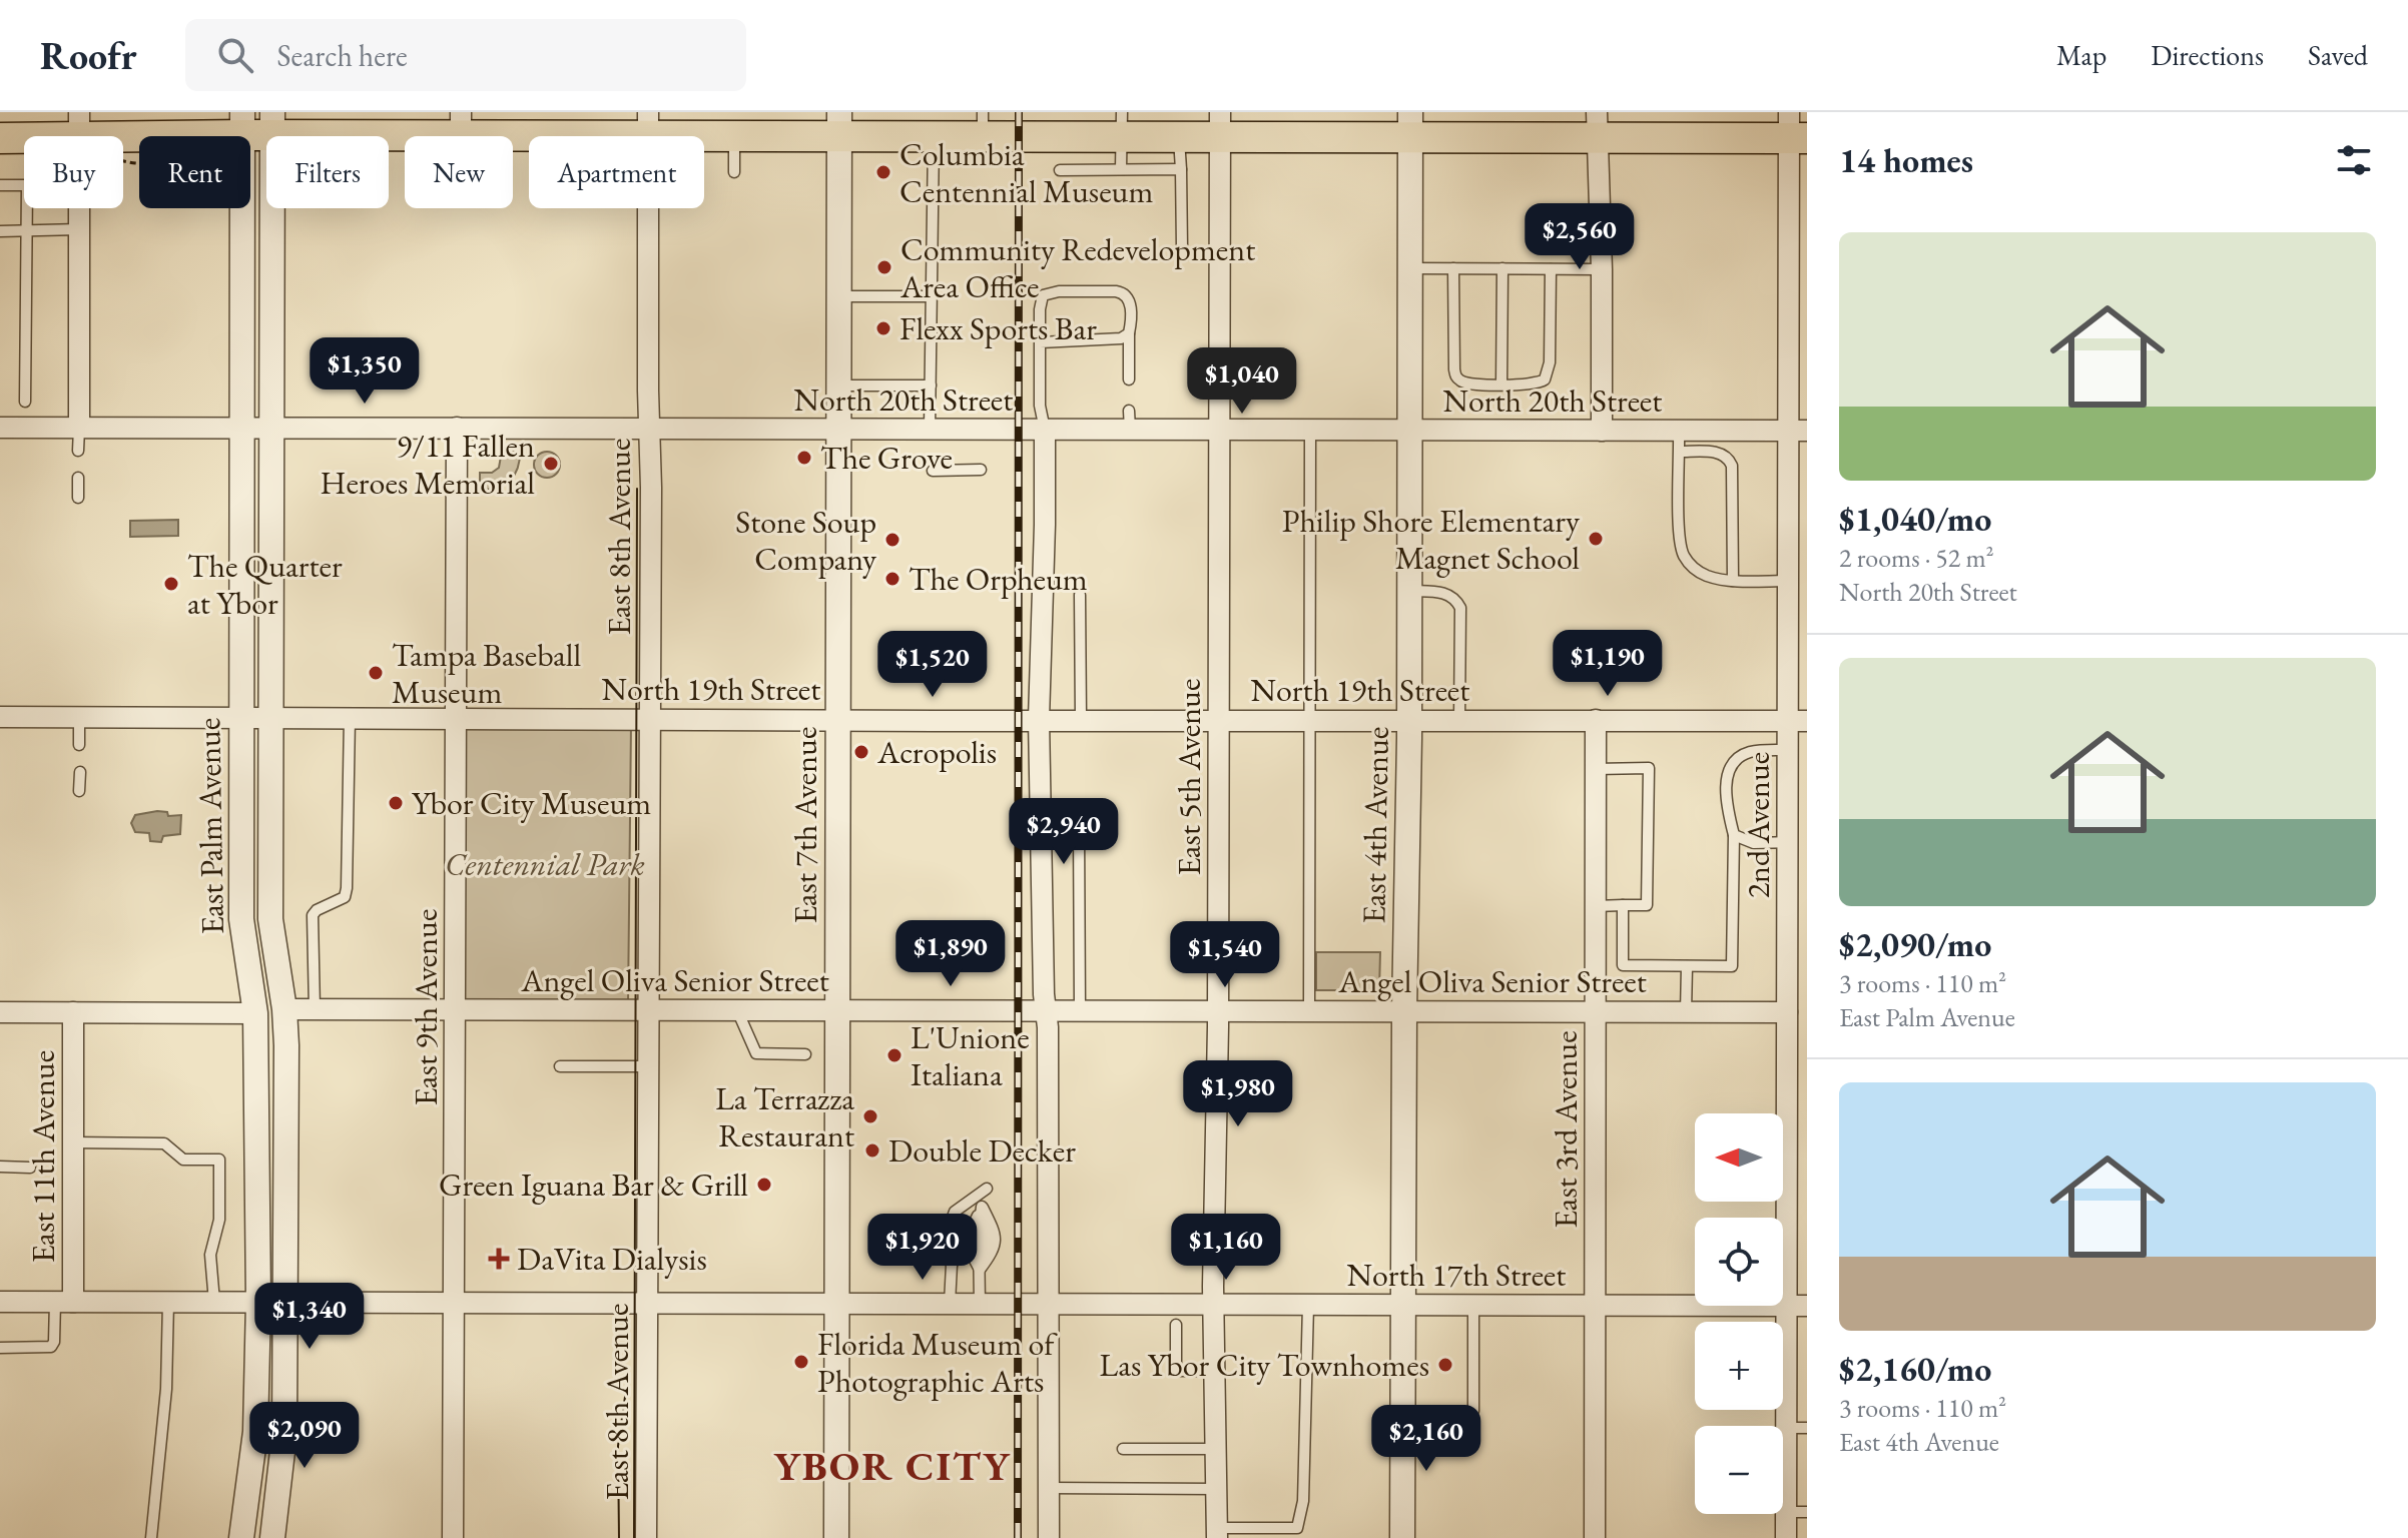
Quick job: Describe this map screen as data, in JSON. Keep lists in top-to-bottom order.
{
  "streets": {
    "street": [
      "North 20th Street",
      "East 8th Avenue",
      "North 19th Street",
      "East 5th Avenue",
      "East 7th Avenue",
      "East 4th Avenue",
      "2nd Avenue",
      "East Palm Avenue",
      "Angel Oliva Senior Street",
      "East 9th Avenue",
      "East 3rd Avenue",
      "East 11th Avenue",
      "North 17th Street"
    ]
  },
  "crossings": [
    ["North 20th Street", "East 8th Avenue"],
    ["North 20th Street", "East 5th Avenue"],
    ["North 20th Street", "East 7th Avenue"],
    ["North 20th Street", "East 4th Avenue"],
    ["North 20th Street", "2nd Avenue"],
    ["North 20th Street", "East Palm Avenue"],
    ["North 20th Street", "East 9th Avenue"],
    ["East 8th Avenue", "North 19th Street"],
    ["East 8th Avenue", "Angel Oliva Senior Street"],
    ["East 8th Avenue", "North 17th Street"],
    ["North 19th Street", "East 5th Avenue"],
    ["North 19th Street", "East 7th Avenue"],
    ["North 19th Street", "East 4th Avenue"],
    ["North 19th Street", "2nd Avenue"],
    ["North 19th Street", "East Palm Avenue"],
    ["North 19th Street", "East 9th Avenue"],
    ["North 19th Street", "East 3rd Avenue"],
    ["East 5th Avenue", "Angel Oliva Senior Street"],
    ["East 5th Avenue", "North 17th Street"],
    ["East 7th Avenue", "Angel Oliva Senior Street"],
    ["East 7th Avenue", "North 17th Street"],
    ["East 4th Avenue", "Angel Oliva Senior Street"],
    ["East 4th Avenue", "North 17th Street"],
    ["2nd Avenue", "Angel Oliva Senior Street"],
    ["2nd Avenue", "North 17th Street"],
    ["East Palm Avenue", "Angel Oliva Senior Street"],
    ["East Palm Avenue", "North 17th Street"],
    ["Angel Oliva Senior Street", "East 9th Avenue"],
    ["Angel Oliva Senior Street", "East 3rd Avenue"],
    ["East 9th Avenue", "North 17th Street"],
    ["East 3rd Avenue", "North 17th Street"],
    ["East 11th Avenue", "North 17th Street"]
  ],
  "districts": ["YBOR CITY"],
  "parks": ["Centennial Park"],
  "places": {
    "other": [
      "Columbia Centennial Museum",
      "Community Redevelopment Area Office",
      "Flexx Sports Bar",
      "The Grove",
      "9/11 Fallen Heroes Memorial",
      "Philip Shore Elementary Magnet School",
      "Stone Soup Company",
      "The Orpheum",
      "The Quarter at Ybor",
      "Tampa Baseball Museum",
      "Acropolis",
      "Ybor City Museum",
      "L'Unione Italiana",
      "La Terrazza Restaurant",
      "Double Decker",
      "Green Iguana Bar & Grill",
      "Florida Museum of Photographic Arts",
      "Las Ybor City Townhomes"
    ],
    "health": ["DaVita Dialysis"]
  },
  "north": "left",
  "page": {
    "header": "Roofr",
    "search": "Search here",
    "nav": ["Map", "Directions", "Saved"],
    "heading": "14 homes",
    "chip": [
      "Buy",
      "Rent",
      "Filters",
      "New",
      "Apartment"
    ],
    "price": [
      "$2,560",
      "$1,350",
      "$1,040",
      "$1,190",
      "$1,520",
      "$2,940",
      "$1,890",
      "$1,540",
      "$1,980",
      "$1,920",
      "$1,160",
      "$1,340",
      "$2,090",
      "$2,160"
    ],
    "list": [
      {
        "name": "$1,040/mo",
        "note": "2 rooms · 52 m² · North 20th Street"
      },
      {
        "name": "$2,090/mo",
        "note": "3 rooms · 110 m² · East Palm Avenue"
      },
      {
        "name": "$2,160/mo",
        "note": "3 rooms · 110 m² · East 4th Avenue"
      }
    ],
    "map_buttons": ["+", "−"]
  }
}
